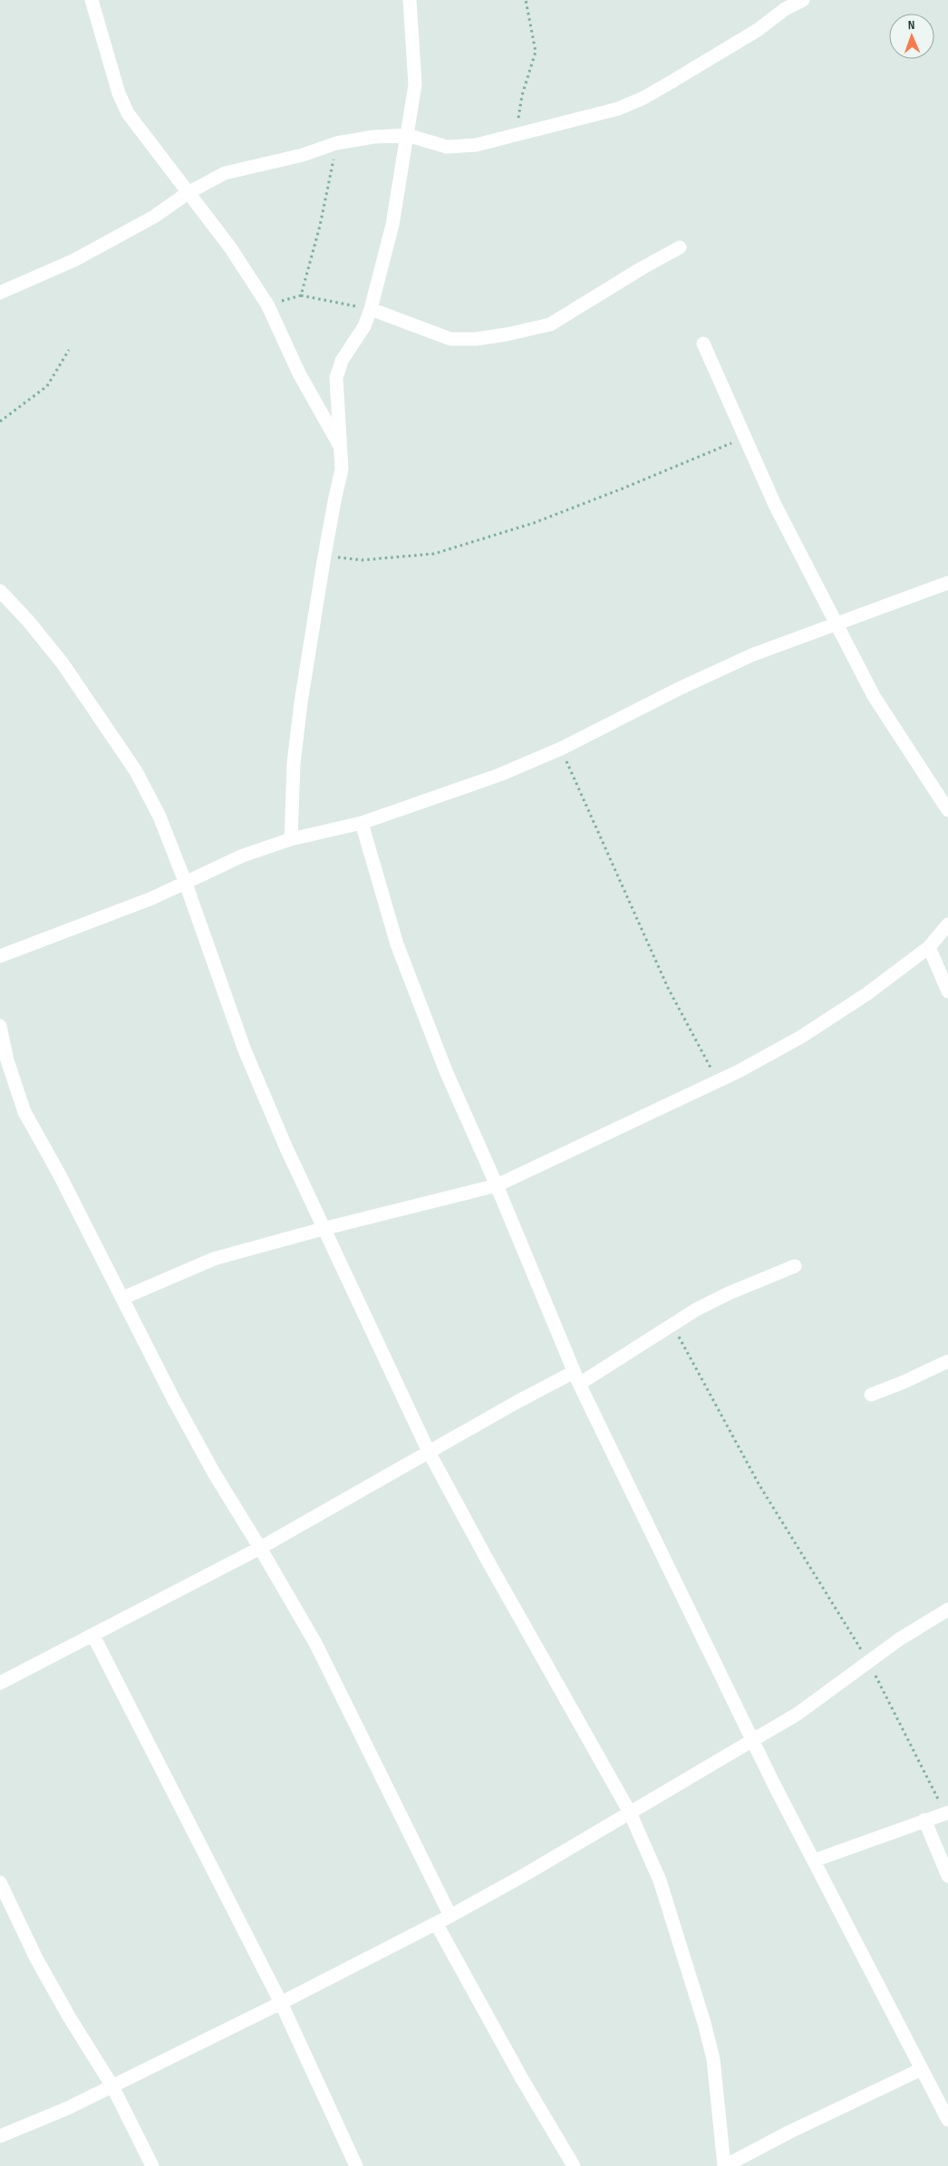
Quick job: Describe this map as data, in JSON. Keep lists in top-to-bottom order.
{
  "north": "top"
}
